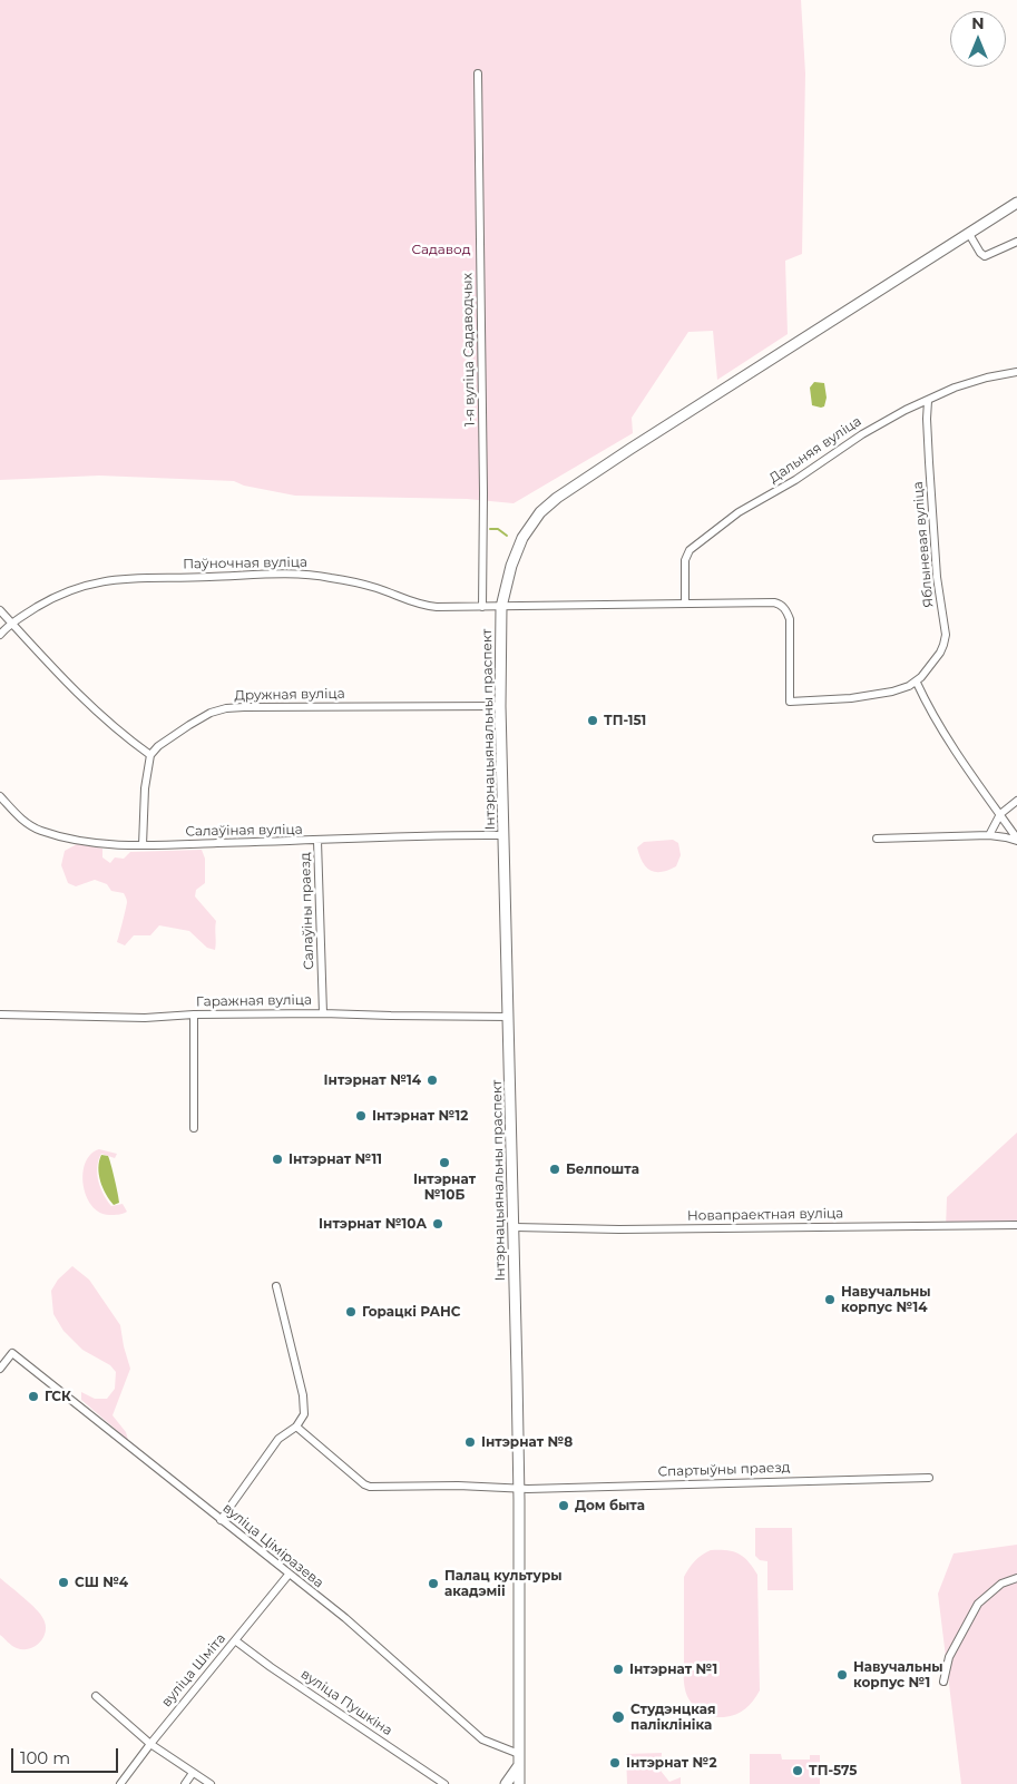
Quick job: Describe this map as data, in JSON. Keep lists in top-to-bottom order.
{
  "streets": {
    "main road": ["Інтэрнацыянальны праспект"],
    "street": [
      "1-я вуліца Садаводчых",
      "Дальняя вуліца",
      "Яблыневая вуліца",
      "Паўночная вуліца",
      "Дружная вуліца",
      "Салаўіная вуліца",
      "Салаўіны праезд",
      "Гаражная вуліца",
      "Новапраектная вуліца",
      "Спартыўны праезд",
      "вуліца Ціміразева",
      "вуліца Шміта",
      "вуліца Пушкіна"
    ]
  },
  "crossings": [
    ["1-я вуліца Садаводчых", "Паўночная вуліца"],
    ["Дальняя вуліца", "Яблыневая вуліца"],
    ["Паўночная вуліца", "Інтэрнацыянальны праспект"],
    ["Дружная вуліца", "Інтэрнацыянальны праспект"],
    ["Інтэрнацыянальны праспект", "Салаўіная вуліца"],
    ["Інтэрнацыянальны праспект", "Гаражная вуліца"],
    ["Інтэрнацыянальны праспект", "Новапраектная вуліца"],
    ["Інтэрнацыянальны праспект", "Спартыўны праезд"],
    ["Інтэрнацыянальны праспект", "вуліца Ціміразева"],
    ["Салаўіная вуліца", "Салаўіны праезд"],
    ["Салаўіны праезд", "Гаражная вуліца"],
    ["вуліца Ціміразева", "вуліца Шміта"],
    ["вуліца Шміта", "вуліца Пушкіна"]
  ],
  "parks": ["Садавод"],
  "places": [
    "ТП-151",
    "Інтэрнат №14",
    "Інтэрнат №12",
    "Інтэрнат №11",
    "Інтэрнат №10Б",
    "Белпошта",
    "Інтэрнат №10А",
    "Навучальны корпус №14",
    "Горацкі РАНС",
    "ГСК",
    "Інтэрнат №8",
    "Дом быта",
    "СШ №4",
    "Палац культуры акадэміі",
    "Інтэрнат №1",
    "Навучальны корпус №1",
    "Студэнцкая паліклініка",
    "Інтэрнат №2",
    "ТП-575"
  ],
  "scale_bar": "100 m",
  "north": "top"
}
